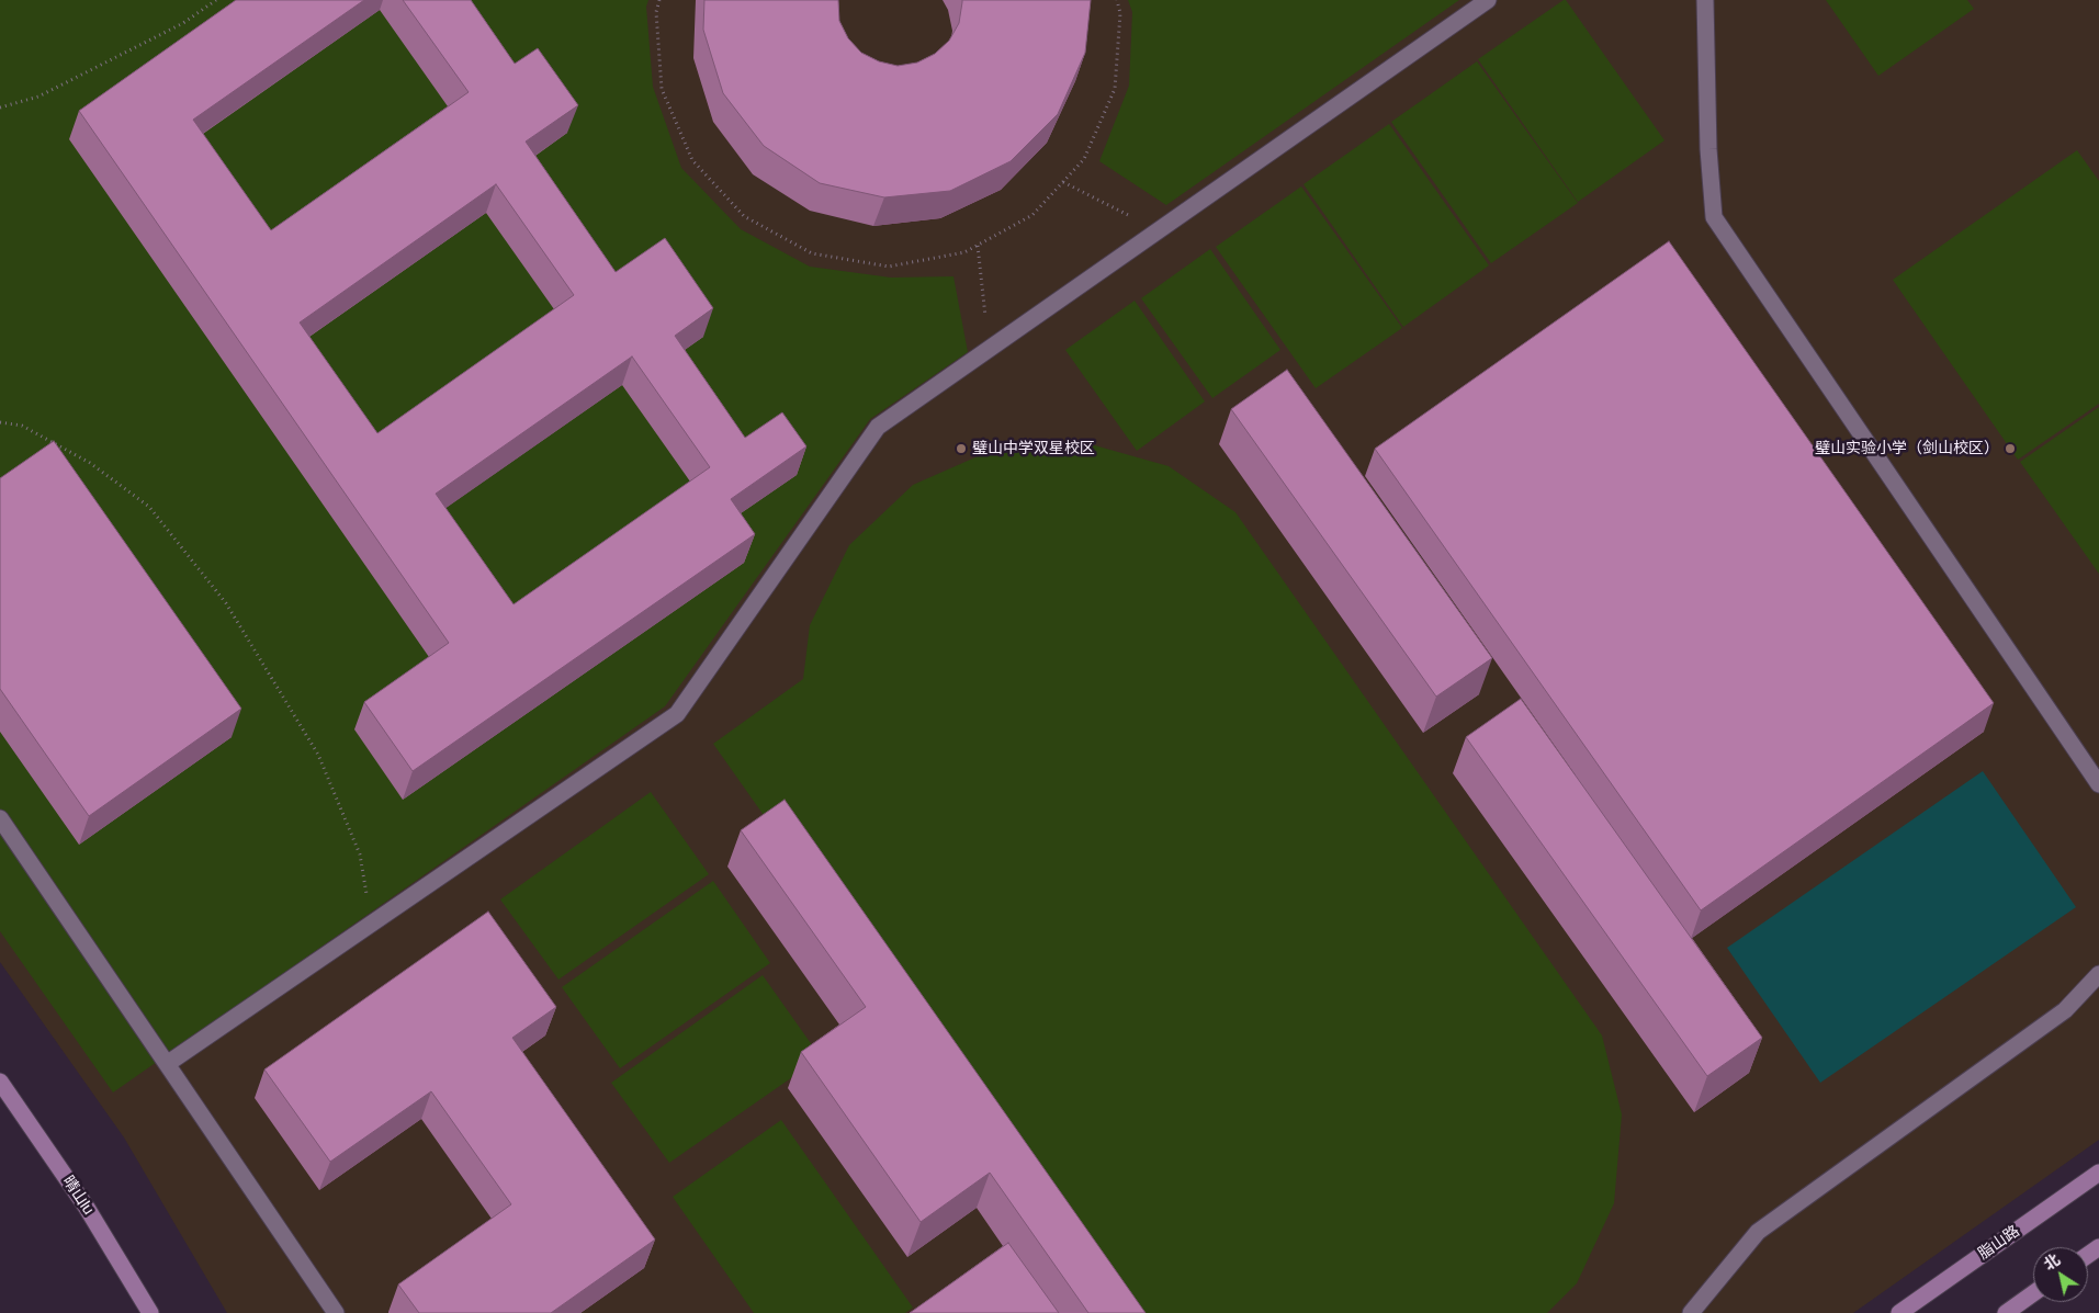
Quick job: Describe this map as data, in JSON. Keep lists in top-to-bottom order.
{
  "streets": {
    "main road": ["晴山lu", "脂山路"]
  },
  "places": ["璧山中学双星校区", "璧山实验小学（剑山校区）"],
  "north": "top left"
}
